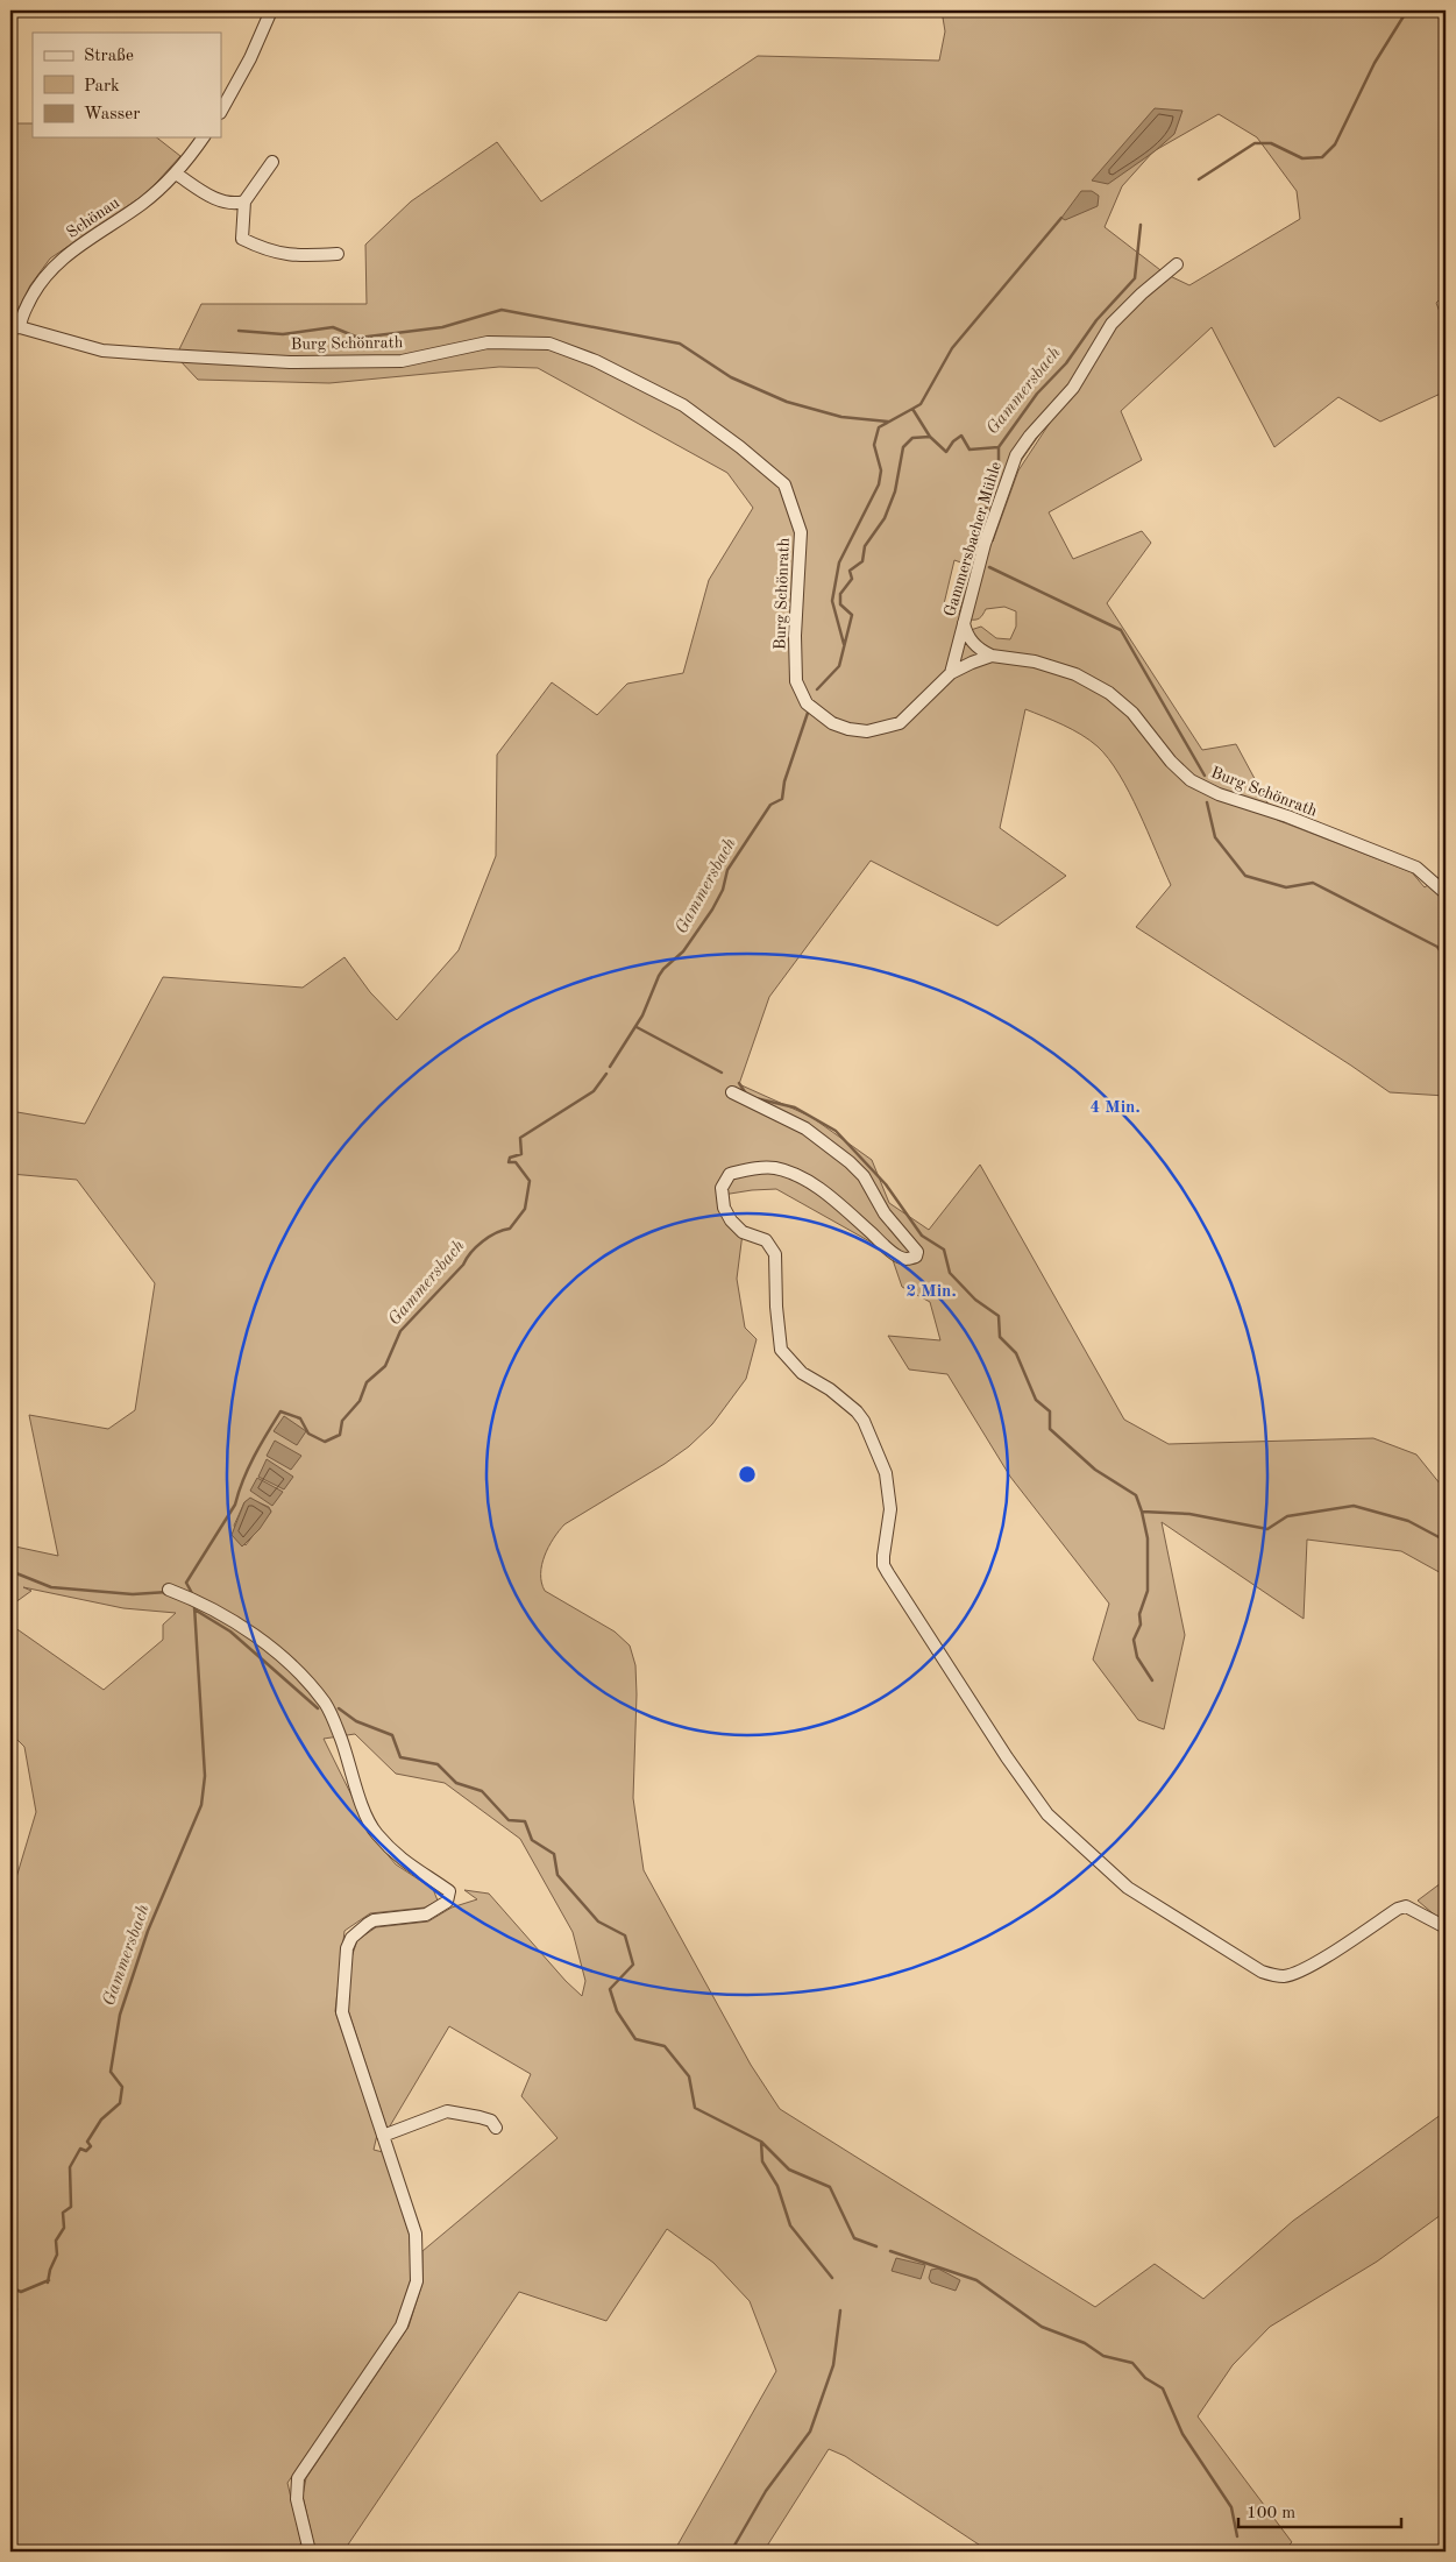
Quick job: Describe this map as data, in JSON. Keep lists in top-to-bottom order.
{
  "streets": {
    "street": ["Schönau", "Burg Schönrath", "Gammersbacher Mühle"]
  },
  "crossings": [
    ["Schönau", "Burg Schönrath"],
    ["Burg Schönrath", "Gammersbacher Mühle"]
  ],
  "water": ["Gammersbach"],
  "legend": ["Straße", "Park", "Wasser"],
  "scale_bar": "100 m",
  "rings": ["4 Min.", "2 Min."]
}
